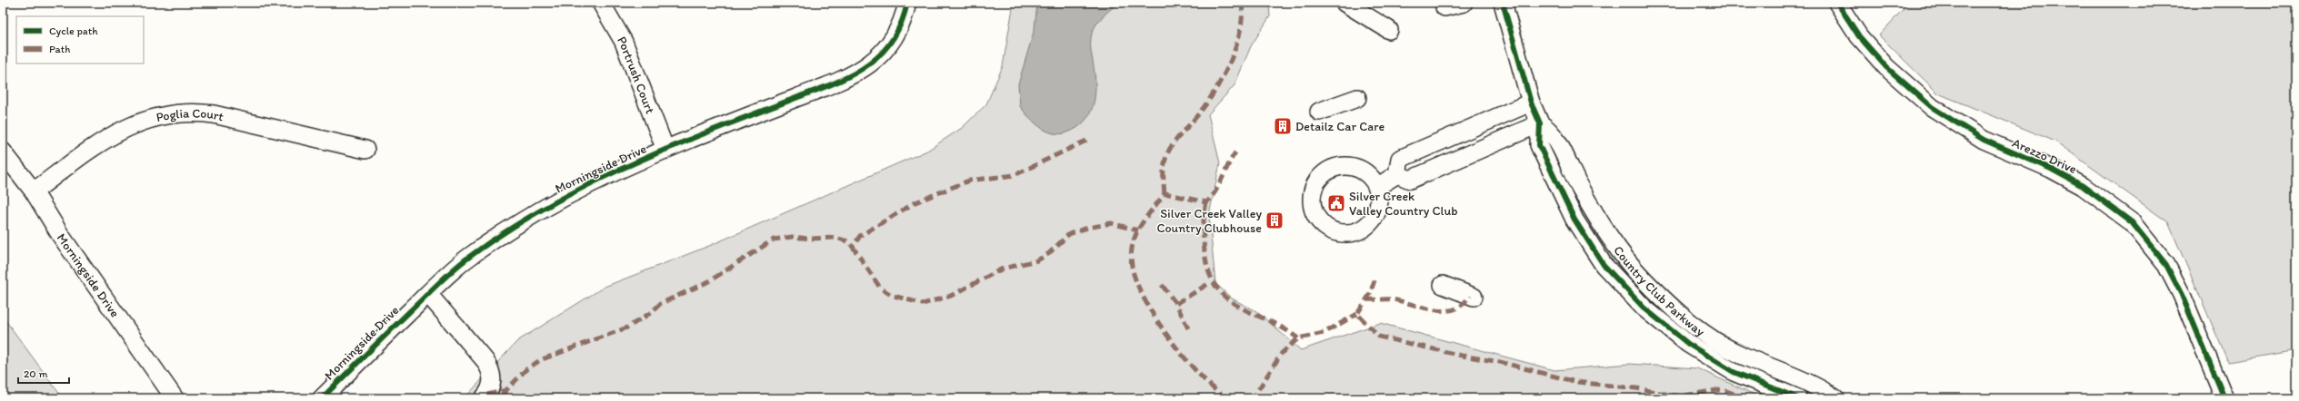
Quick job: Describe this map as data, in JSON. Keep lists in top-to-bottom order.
{
  "streets": {
    "street": [
      "Portrush Court",
      "Poglia Court",
      "Arezzo Drive",
      "Morningside Drive",
      "Country Club Parkway"
    ]
  },
  "crossings": [
    ["Portrush Court", "Morningside Drive"],
    ["Poglia Court", "Morningside Drive"]
  ],
  "places": {
    "building": ["Detailz Car Care", "Silver Creek Valley Country Clubhouse"],
    "public building": ["Silver Creek Valley Country Club"]
  },
  "legend": ["Cycle path", "Path"],
  "scale_bar": "20 m"
}
